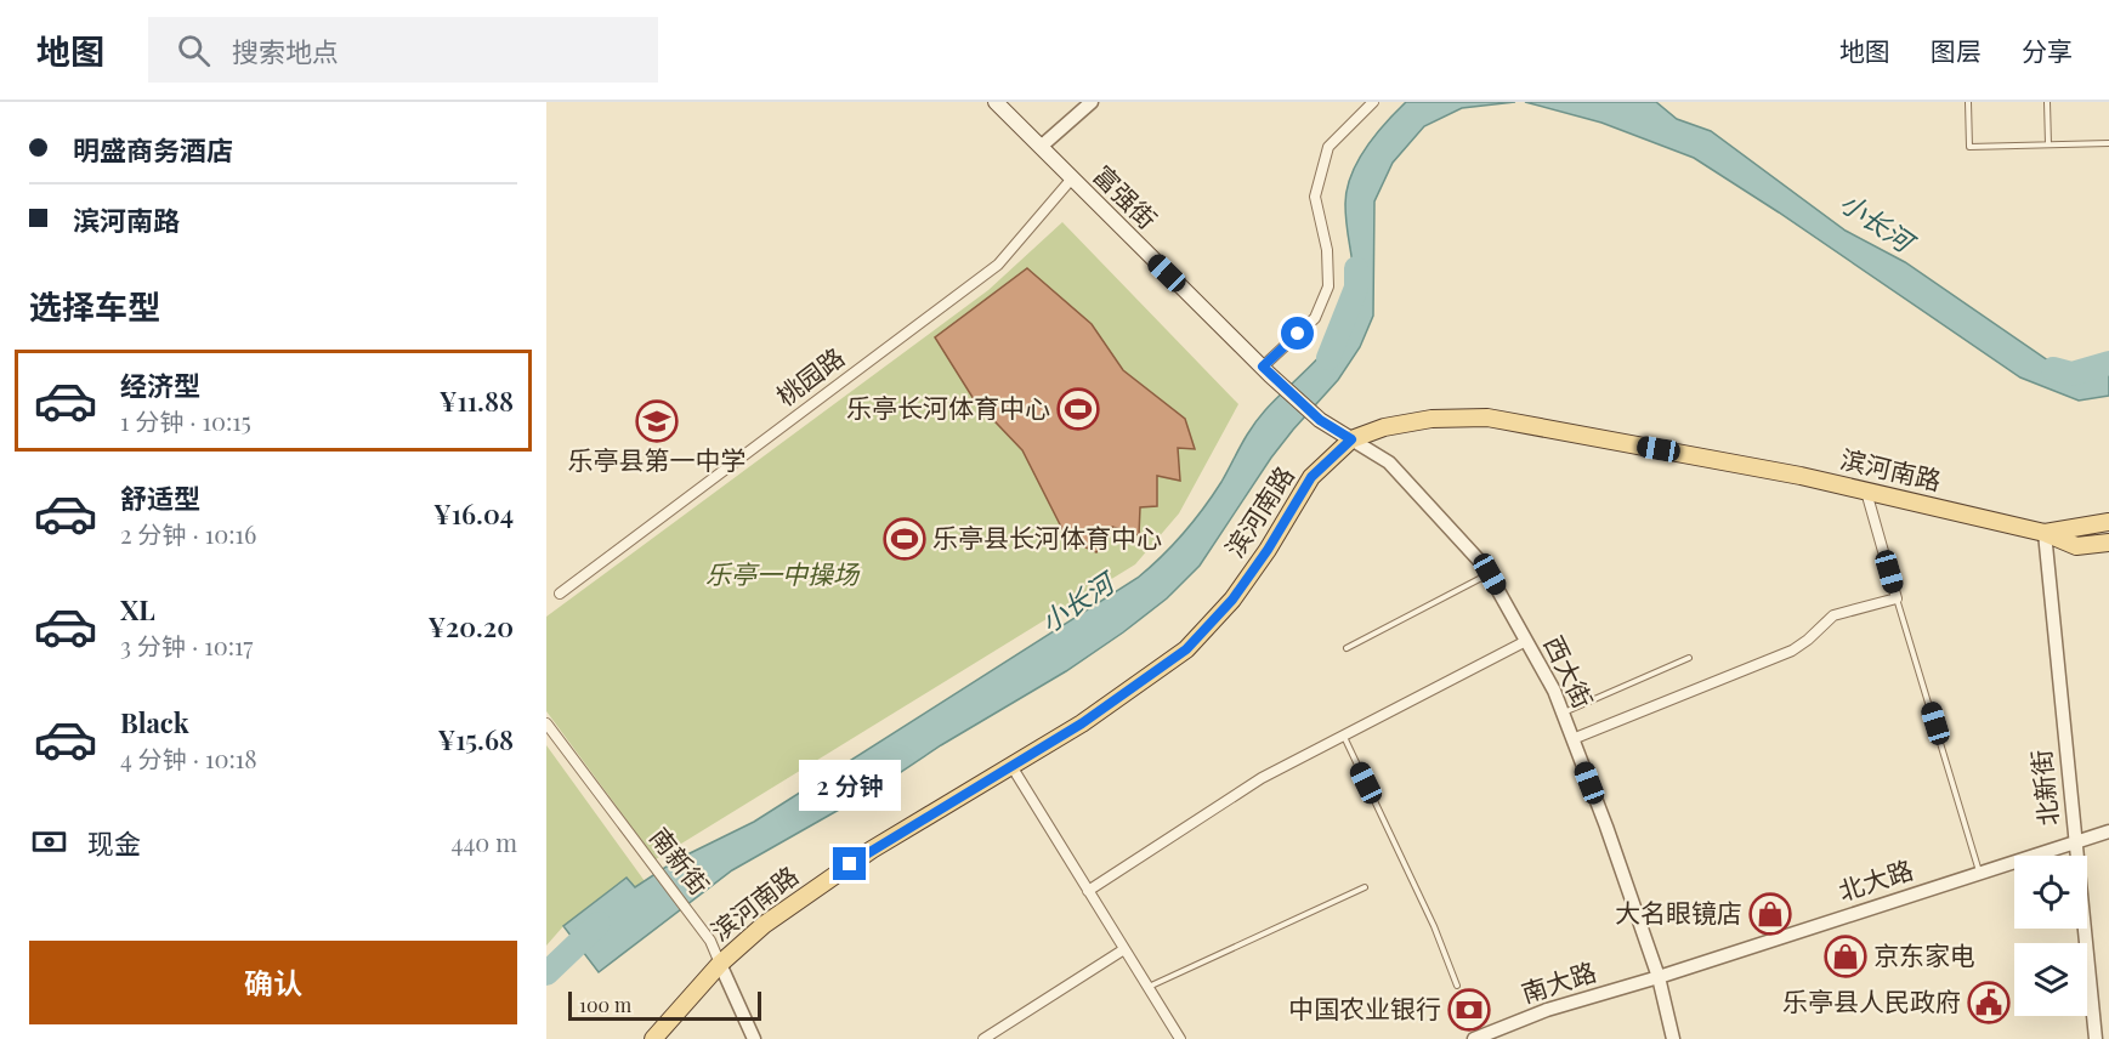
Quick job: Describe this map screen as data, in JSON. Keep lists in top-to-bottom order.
{
  "streets": {
    "main road": ["富强街", "滨河南路"],
    "street": [
      "桃园路",
      "西大街",
      "北新街",
      "南新街",
      "北大路",
      "南大路"
    ]
  },
  "crossings": [
    ["富强街", "桃园路"],
    ["富强街", "滨河南路"],
    ["富强街", "西大街"],
    ["滨河南路", "西大街"],
    ["滨河南路", "北新街"],
    ["滨河南路", "南新街"],
    ["西大街", "北大路"],
    ["西大街", "南大路"],
    ["北新街", "北大路"],
    ["北大路", "南大路"]
  ],
  "water": ["小长河"],
  "parks": ["乐亭一中操场"],
  "places": {
    "sports": ["乐亭长河体育中心", "乐亭县长河体育中心"],
    "school or university": ["乐亭县第一中学"],
    "shop": ["大名眼镜店", "京东家电"],
    "public building": ["乐亭县人民政府"],
    "bank": ["中国农业银行"]
  },
  "scale_bar": "100 m",
  "page": {
    "header": "地图",
    "search": "搜索地点",
    "nav": ["地图", "图层", "分享"],
    "banner": ["明盛商务酒店", "滨河南路"],
    "heading": "选择车型",
    "list": [
      {
        "name": "经济型",
        "note": "1 分钟 · 10:15",
        "value": "¥11.88"
      },
      {
        "name": "舒适型",
        "note": "2 分钟 · 10:16",
        "value": "¥16.04"
      },
      {
        "name": "XL",
        "note": "3 分钟 · 10:17",
        "value": "¥20.20"
      },
      {
        "name": "Black",
        "note": "4 分钟 · 10:18",
        "value": "¥15.68"
      }
    ],
    "bubble": "2 分钟",
    "pay": ["现金", "440 m"],
    "buttons": "确认",
    "scale": "100 m"
  }
}
